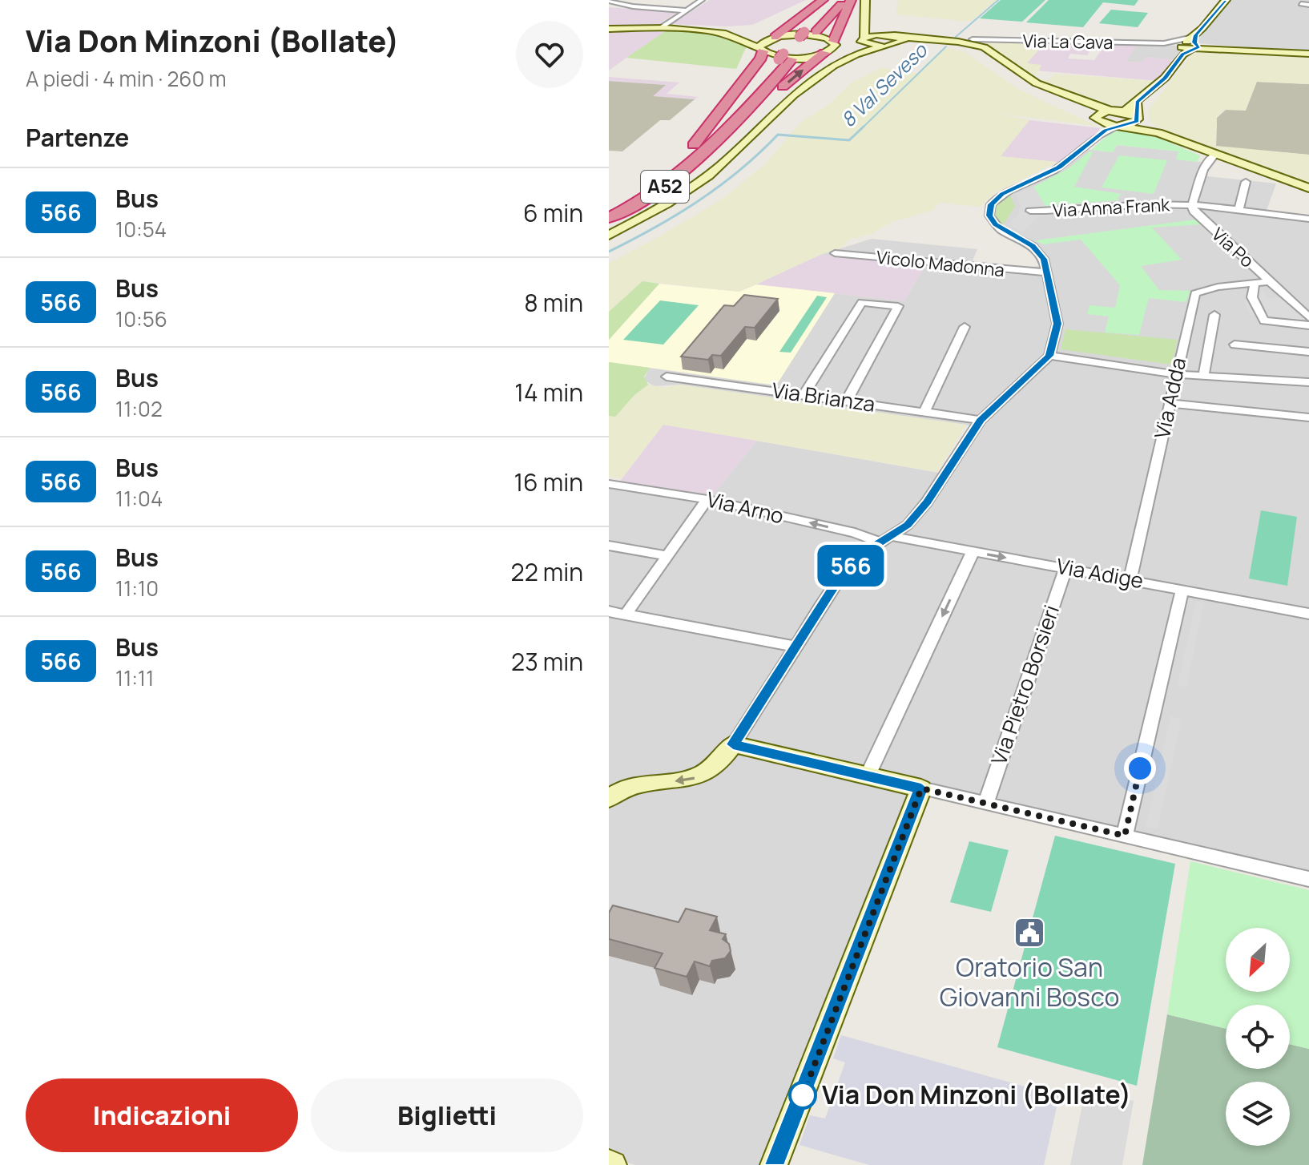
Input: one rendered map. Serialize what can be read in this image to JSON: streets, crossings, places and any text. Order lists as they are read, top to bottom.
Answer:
{
  "streets": {
    "highway": ["A52"],
    "street": [
      "Via La Cava",
      "Via Anna Frank",
      "Via Po",
      "Vicolo Madonna",
      "Via Brianza",
      "Via Adda",
      "Via Arno",
      "Via Adige",
      "Via Pietro Borsieri"
    ]
  },
  "crossings": [
    ["Via Anna Frank", "Via Po"],
    ["Via Po", "Via Adda"],
    ["Via Adda", "Via Adige"],
    ["Via Arno", "Via Adige"],
    ["Via Adige", "Via Pietro Borsieri"]
  ],
  "one_way": ["Via Arno"],
  "water": ["8 Val Seveso"],
  "places": {
    "public building": ["Oratorio San Giovanni Bosco"],
    "other": ["Via Don Minzoni (Bollate)"]
  },
  "lines": ["bus line 566"],
  "north": "bottom left",
  "page": {
    "heading": [
      ["Via Don Minzoni (Bollate)", "A piedi · 4 min · 260 m"],
      "Partenze"
    ],
    "on_map": "566",
    "list": [
      {
        "mark": "566",
        "name": "Bus",
        "note": "10:54",
        "value": "6 min"
      },
      {
        "mark": "566",
        "name": "Bus",
        "note": "10:56",
        "value": "8 min"
      },
      {
        "mark": "566",
        "name": "Bus",
        "note": "11:02",
        "value": "14 min"
      },
      {
        "mark": "566",
        "name": "Bus",
        "note": "11:04",
        "value": "16 min"
      },
      {
        "mark": "566",
        "name": "Bus",
        "note": "11:10",
        "value": "22 min"
      },
      {
        "mark": "566",
        "name": "Bus",
        "note": "11:11",
        "value": "23 min"
      }
    ],
    "buttons": ["Indicazioni", "Biglietti"]
  }
}
